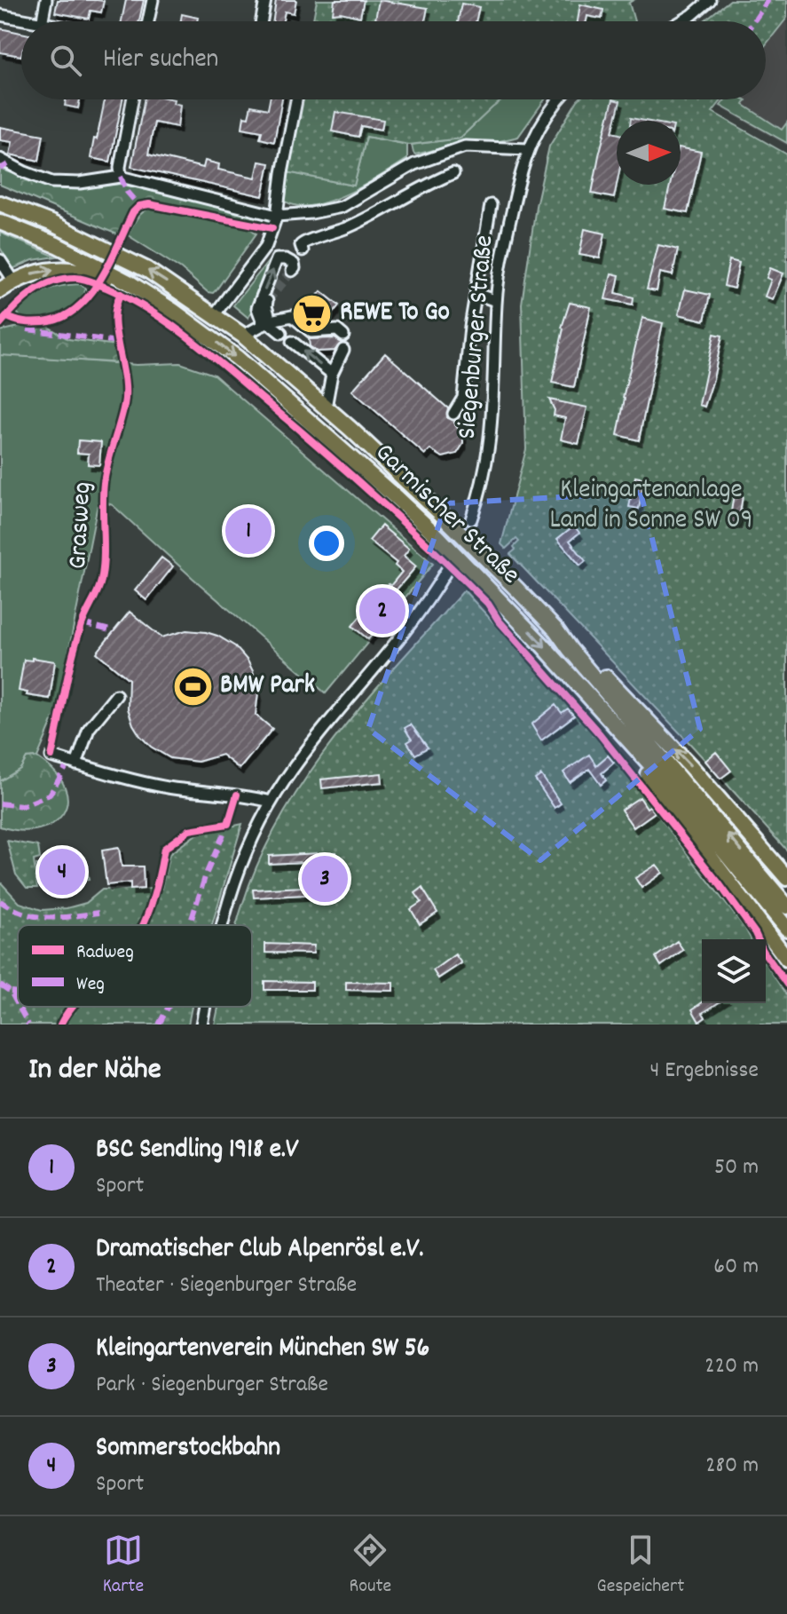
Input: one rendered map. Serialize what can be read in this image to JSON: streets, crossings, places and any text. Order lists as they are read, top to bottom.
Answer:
{
  "streets": {
    "highway": ["Garmischer Straße"],
    "street": ["Siegenburger Straße"],
    "cycle path": ["Grasweg"]
  },
  "parks": ["Kleingartenanlage Land in Sonne SW 09"],
  "places": {
    "supermarket": ["REWE To Go"],
    "sports": ["BMW Park"]
  },
  "legend": ["Radweg", "Weg"],
  "north": "right",
  "page": {
    "search": "Hier suchen",
    "pins": [
      "1",
      "2",
      "4",
      "3"
    ],
    "heading": ["In der Nähe", "4 Ergebnisse"],
    "list": [
      {
        "mark": "1",
        "name": "BSC Sendling 1918 e.V",
        "note": "Sport",
        "value": "50 m"
      },
      {
        "mark": "2",
        "name": "Dramatischer Club Alpenrösl e.V.",
        "note": "Theater · Siegenburger Straße",
        "value": "60 m"
      },
      {
        "mark": "3",
        "name": "Kleingartenverein München SW 56",
        "note": "Park · Siegenburger Straße",
        "value": "220 m"
      },
      {
        "mark": "4",
        "name": "Sommerstockbahn",
        "note": "Sport",
        "value": "280 m"
      }
    ],
    "nav": ["Karte", "Route", "Gespeichert"]
  }
}
